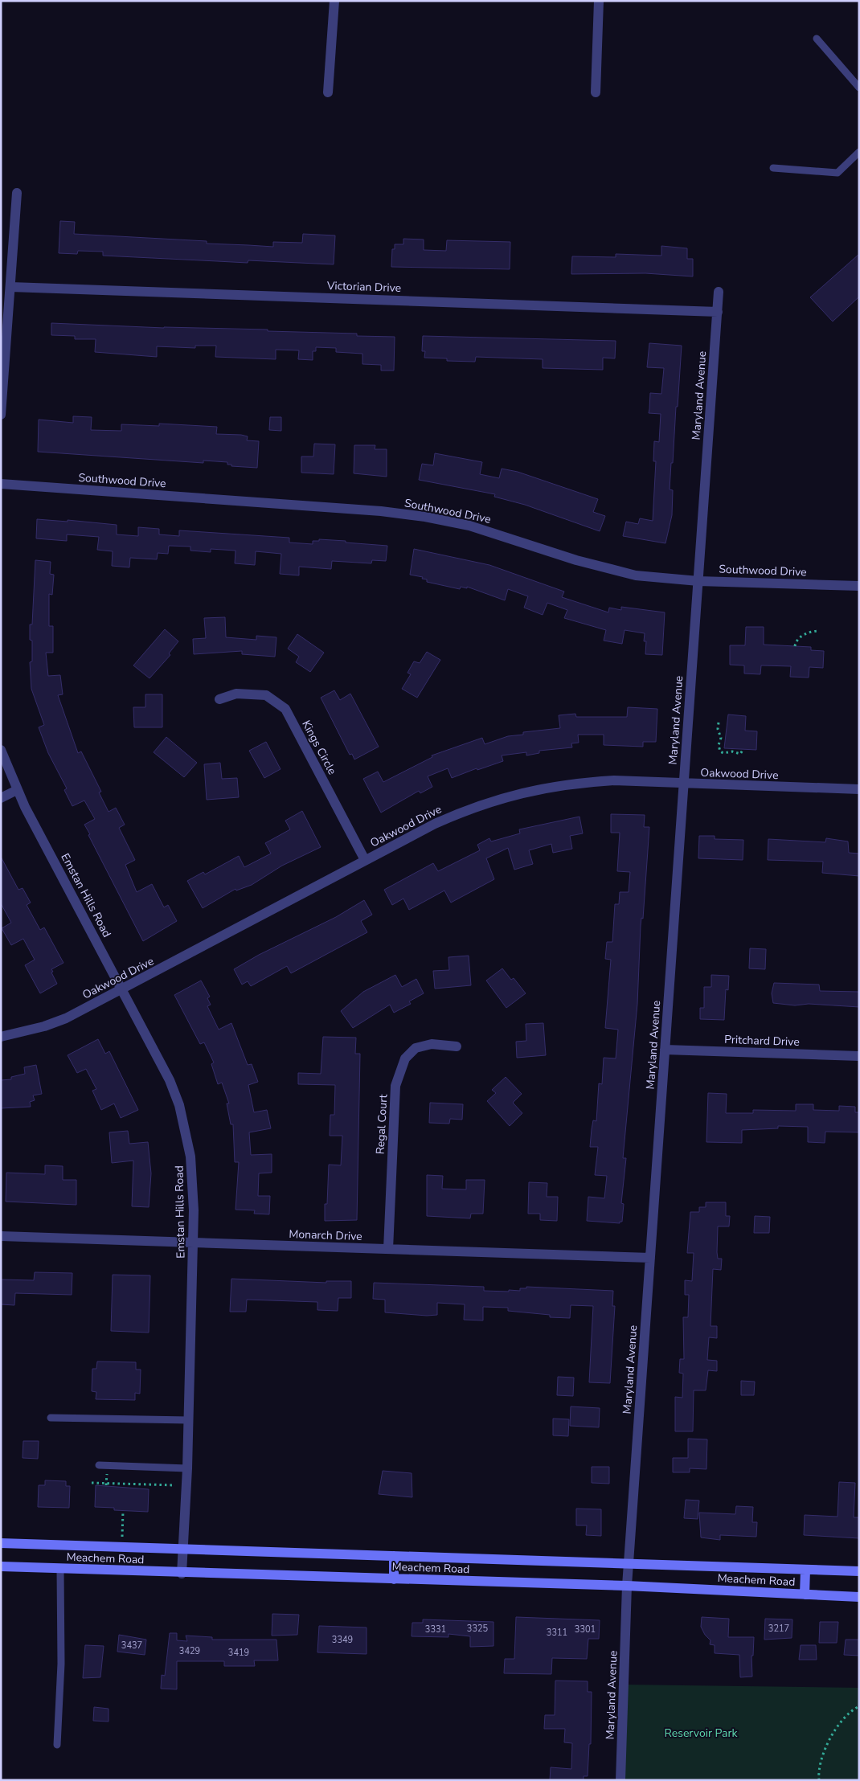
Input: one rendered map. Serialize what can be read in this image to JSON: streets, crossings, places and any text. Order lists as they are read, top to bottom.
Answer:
{
  "streets": {
    "street": [
      "Victorian Drive",
      "Maryland Avenue",
      "Southwood Drive",
      "Kings Circle",
      "Oakwood Drive",
      "Emstan Hills Road",
      "Pritchard Drive",
      "Regal Court",
      "Monarch Drive",
      "Meachem Road"
    ]
  },
  "crossings": [
    ["Victorian Drive", "Maryland Avenue"],
    ["Maryland Avenue", "Southwood Drive"],
    ["Maryland Avenue", "Oakwood Drive"],
    ["Maryland Avenue", "Pritchard Drive"],
    ["Maryland Avenue", "Monarch Drive"],
    ["Maryland Avenue", "Meachem Road"],
    ["Kings Circle", "Oakwood Drive"],
    ["Oakwood Drive", "Emstan Hills Road"],
    ["Emstan Hills Road", "Monarch Drive"],
    ["Emstan Hills Road", "Meachem Road"],
    ["Regal Court", "Monarch Drive"]
  ],
  "parks": ["Reservoir Park"],
  "house_numbers": [
    "3325",
    "3217",
    "3331",
    "3301",
    "3311",
    "3349",
    "3437",
    "3429",
    "3419"
  ]
}
